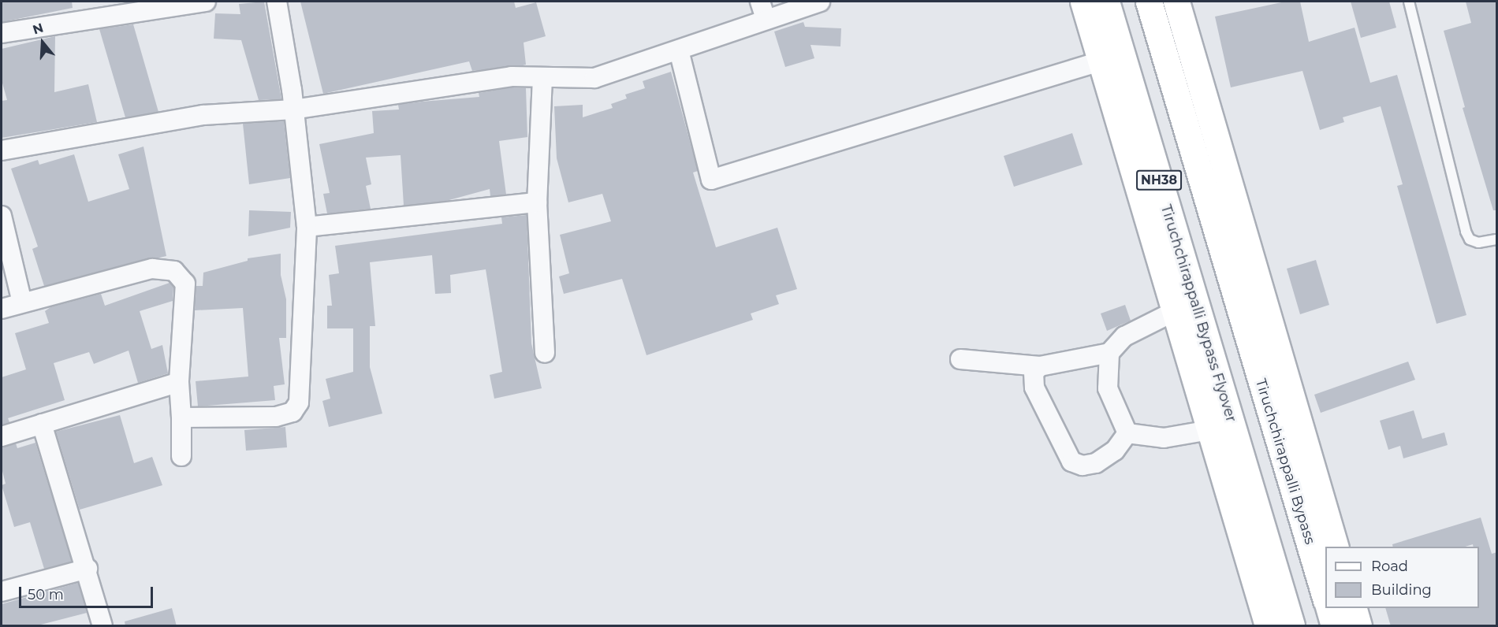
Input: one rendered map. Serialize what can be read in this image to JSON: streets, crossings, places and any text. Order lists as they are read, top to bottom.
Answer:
{
  "streets": {
    "main road": ["NH38", "Tiruchchirappalli Bypass Flyover", "Tiruchchirappalli Bypass"]
  },
  "legend": ["Road", "Building"],
  "scale_bar": "50 m",
  "north": "top"
}
